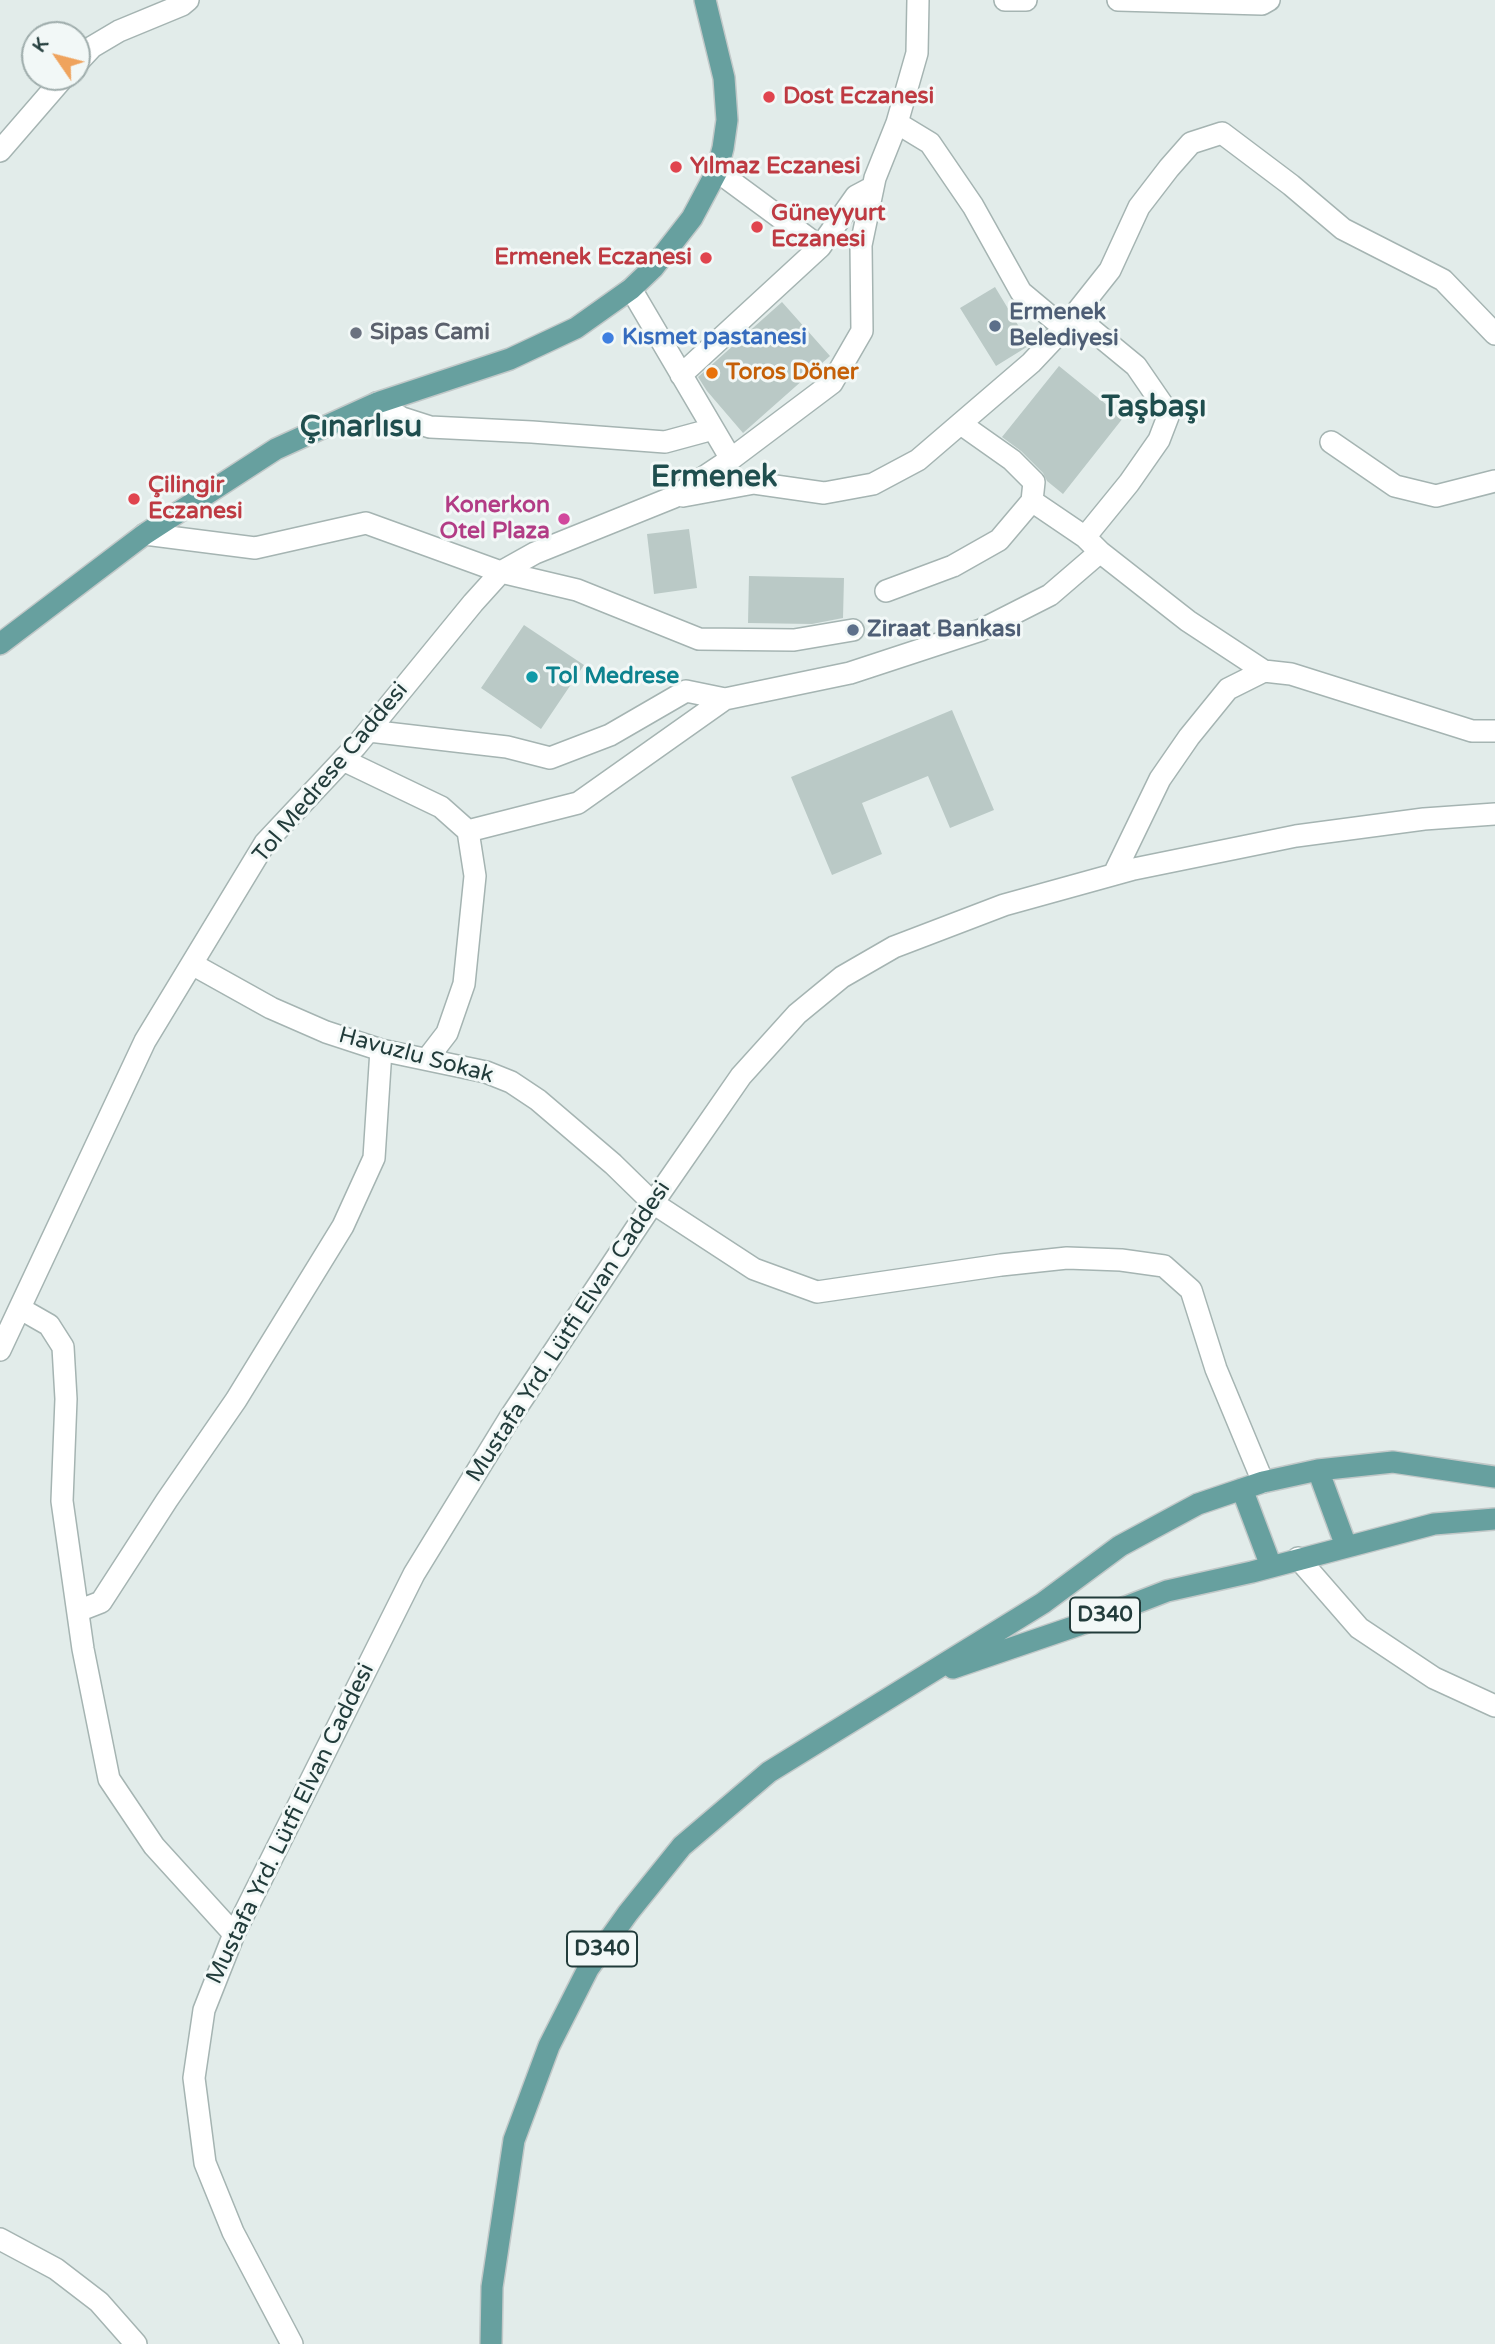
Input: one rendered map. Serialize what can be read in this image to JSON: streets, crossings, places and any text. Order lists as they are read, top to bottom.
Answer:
{
  "streets": {
    "main road": ["D340"],
    "street": ["Tol Medrese Caddesi", "Havuzlu Sokak", "Mustafa Yrd. Lütfi Elvan Caddesi"]
  },
  "crossings": [
    ["Tol Medrese Caddesi", "Havuzlu Sokak"],
    ["Havuzlu Sokak", "Mustafa Yrd. Lütfi Elvan Caddesi"],
    ["Havuzlu Sokak", "D340"]
  ],
  "districts": ["Taşbaşı", "Çınarlısu", "Ermenek"],
  "places": [
    "Dost Eczanesi",
    "Yılmaz Eczanesi",
    "Güneyyurt Eczanesi",
    "Ermenek Eczanesi",
    "Ermenek Belediyesi",
    "Sipas Cami",
    "Kısmet pastanesi",
    "Toros Döner",
    "Çilingir Eczanesi",
    "Konerkon Otel Plaza",
    "Ziraat Bankası",
    "Tol Medrese"
  ],
  "north": "top left"
}
